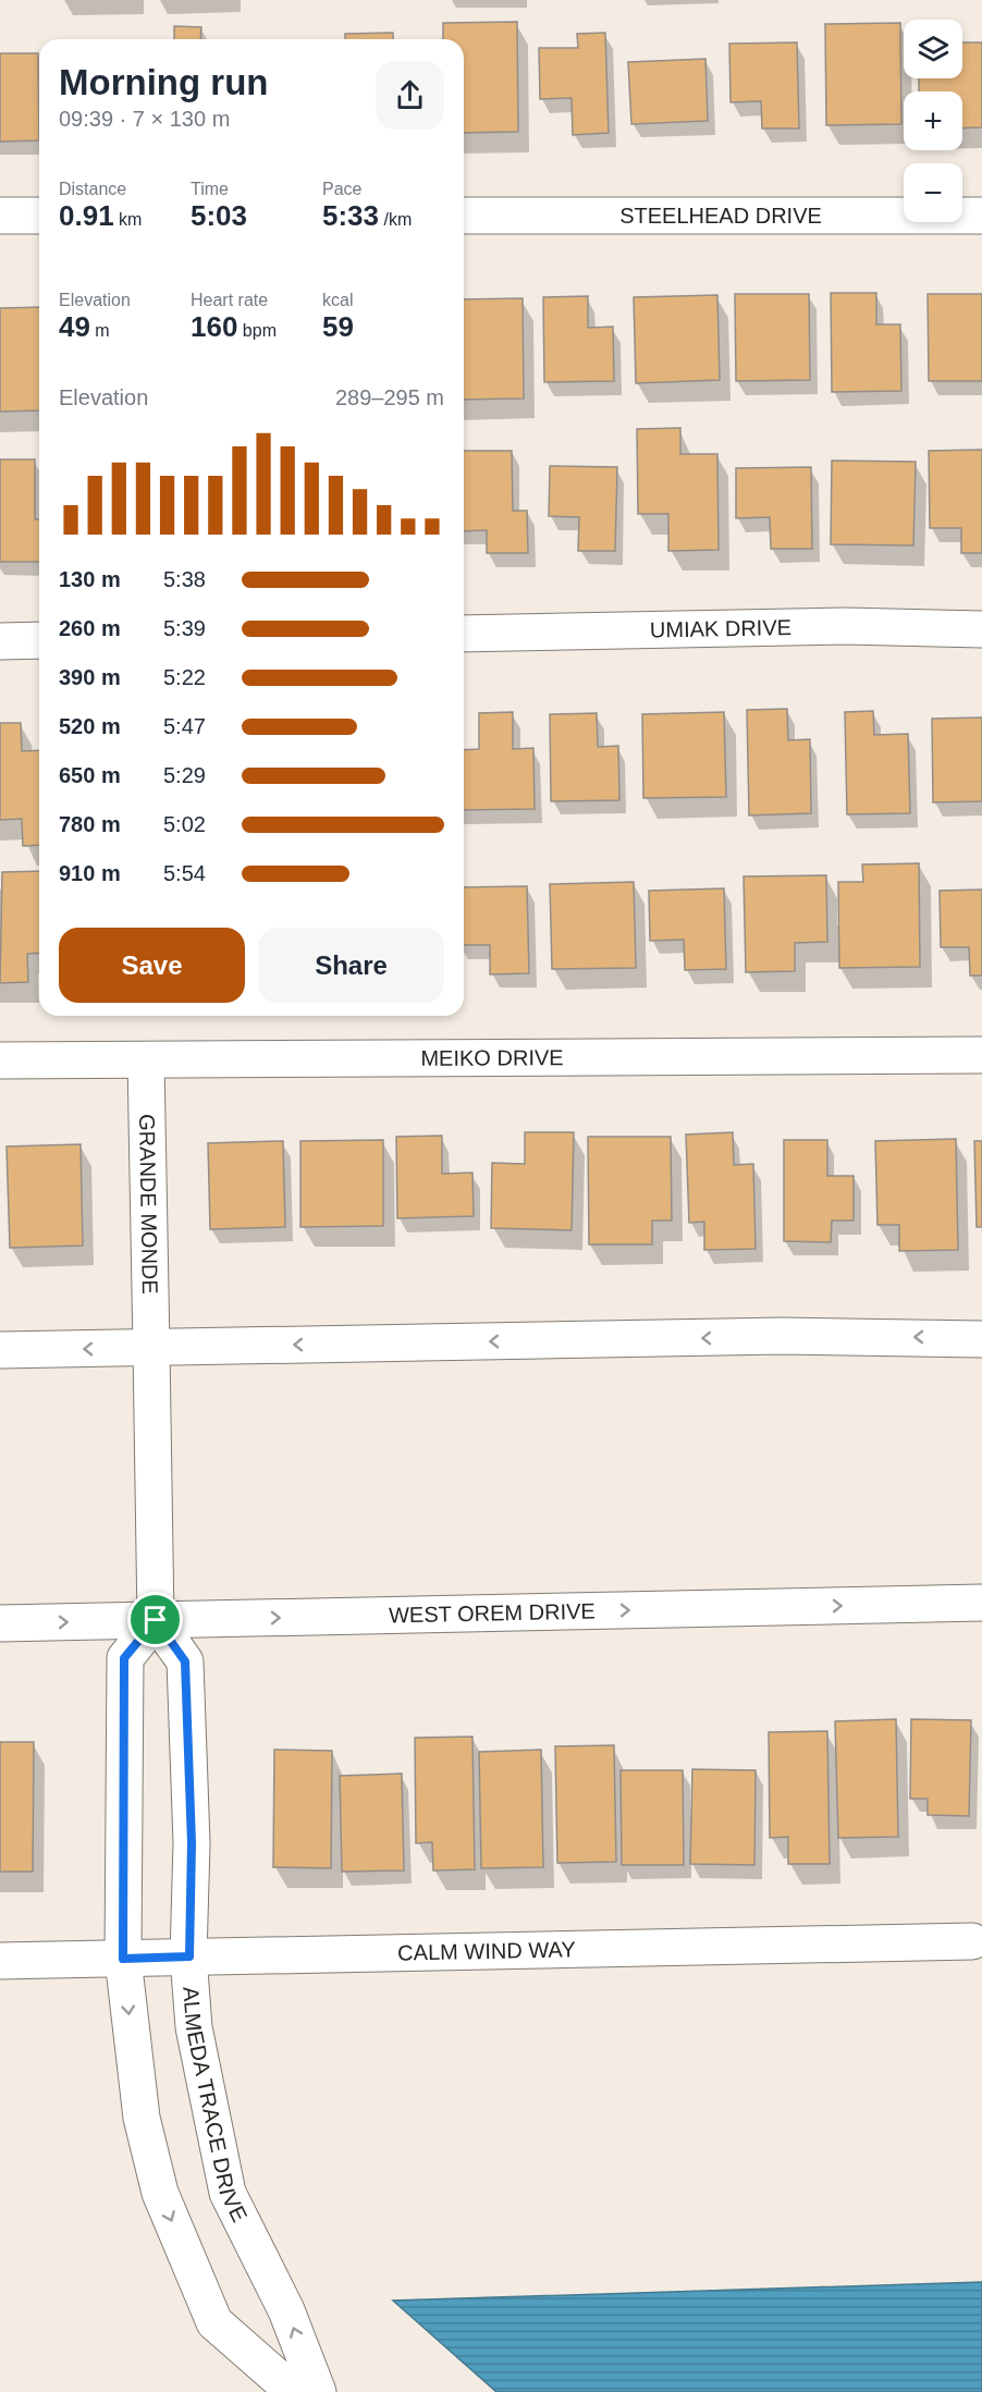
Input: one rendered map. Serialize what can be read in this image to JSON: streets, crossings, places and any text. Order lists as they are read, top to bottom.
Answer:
{
  "streets": {
    "street": [
      "STEELHEAD DRIVE",
      "UMIAK DRIVE",
      "MEIKO DRIVE",
      "GRANDE MONDE",
      "WEST OREM DRIVE",
      "CALM WIND WAY",
      "ALMEDA TRACE DRIVE"
    ]
  },
  "crossings": [
    ["MEIKO DRIVE", "GRANDE MONDE"],
    ["GRANDE MONDE", "WEST OREM DRIVE"],
    ["GRANDE MONDE", "ALMEDA TRACE DRIVE"],
    ["WEST OREM DRIVE", "ALMEDA TRACE DRIVE"],
    ["CALM WIND WAY", "ALMEDA TRACE DRIVE"]
  ],
  "page": {
    "map_buttons": ["+", "−"],
    "heading": ["Morning run", "09:39 · 7 × 130 m"],
    "stats": [
      ["Distance", "0.91 km"],
      ["Time", "5:03"],
      ["Pace", "5:33 /km"],
      ["Elevation", "49 m"],
      ["Heart rate", "160 bpm"],
      ["kcal", "59"]
    ],
    "chart": ["Elevation", "289–295 m"],
    "list": [
      {
        "name": "130 m",
        "note": "5:38"
      },
      {
        "name": "260 m",
        "note": "5:39"
      },
      {
        "name": "390 m",
        "note": "5:22"
      },
      {
        "name": "520 m",
        "note": "5:47"
      },
      {
        "name": "650 m",
        "note": "5:29"
      },
      {
        "name": "780 m",
        "note": "5:02"
      },
      {
        "name": "910 m",
        "note": "5:54"
      }
    ],
    "buttons": ["Save", "Share"]
  }
}
